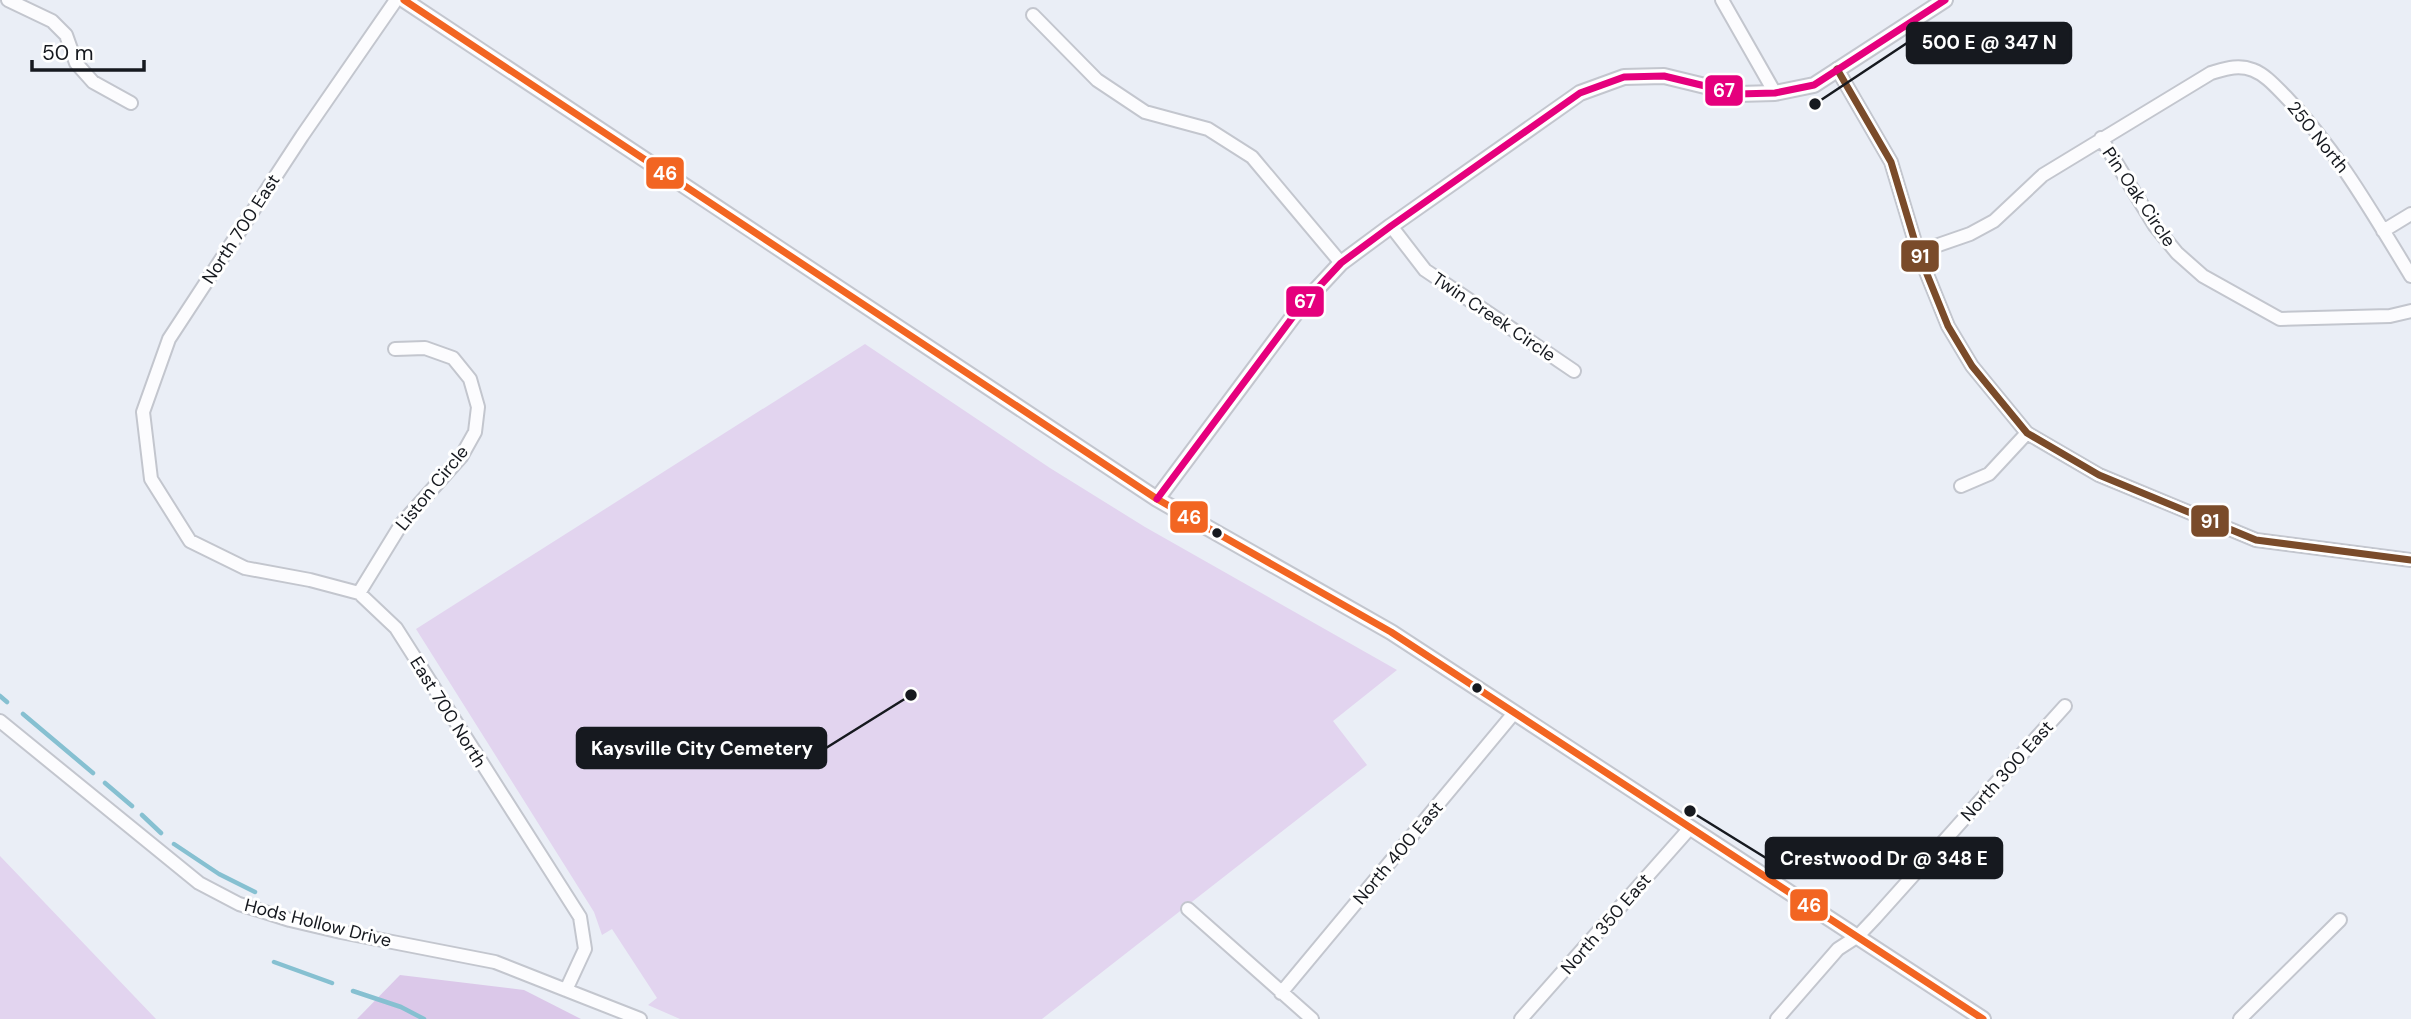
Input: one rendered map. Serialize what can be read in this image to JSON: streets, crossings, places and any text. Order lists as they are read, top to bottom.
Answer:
{
  "streets": {
    "street": [
      "250 North",
      "Pin Oak Circle",
      "North 700 East",
      "Twin Creek Circle",
      "Liston Circle",
      "East 700 North",
      "North 300 East",
      "North 400 East",
      "Hods Hollow Drive",
      "North 350 East"
    ]
  },
  "crossings": [
    ["250 North", "Pin Oak Circle"],
    ["North 700 East", "East 700 North"],
    ["Liston Circle", "East 700 North"],
    ["East 700 North", "Hods Hollow Drive"]
  ],
  "places": ["500 E @ 347 N", "Kaysville City Cemetery", "Crestwood Dr @ 348 E"],
  "lines": ["transit line 46", "transit line 67", "transit line 91"],
  "scale_bar": "50 m"
}
